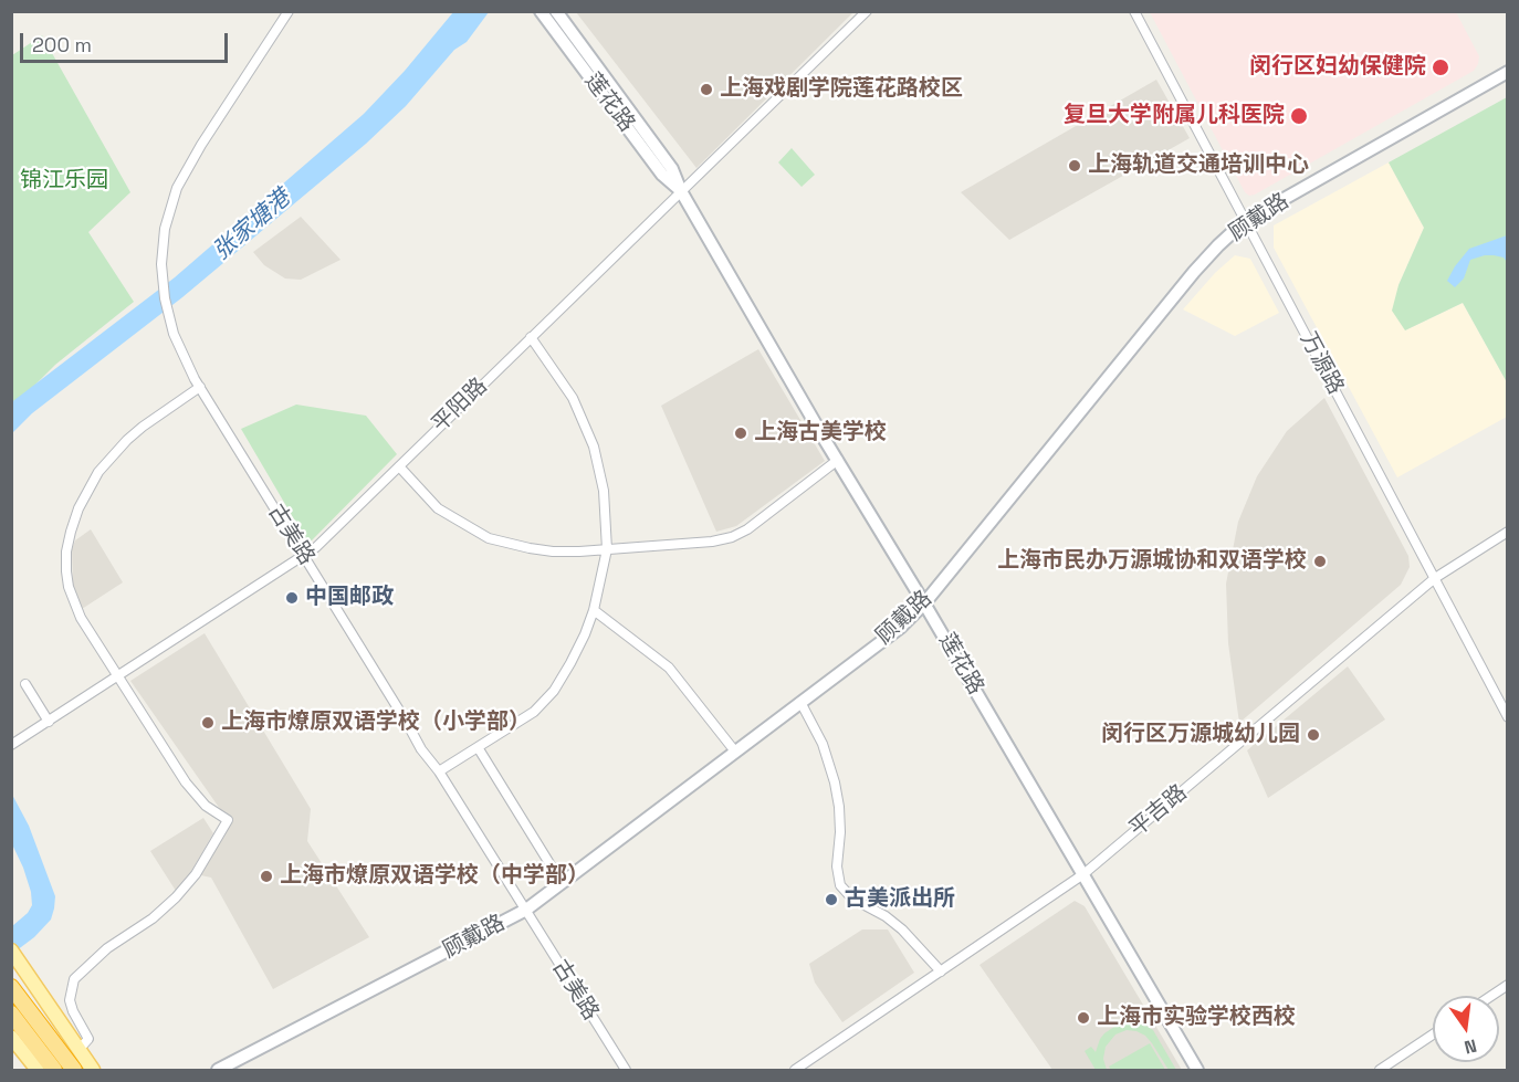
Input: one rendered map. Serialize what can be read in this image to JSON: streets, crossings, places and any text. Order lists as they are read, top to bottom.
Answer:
{
  "streets": {
    "main road": ["莲花路", "顾戴路"],
    "street": [
      "万源路",
      "平阳路",
      "古美路",
      "平吉路"
    ]
  },
  "crossings": [
    ["莲花路", "顾戴路"],
    ["莲花路", "平阳路"],
    ["莲花路", "平吉路"],
    ["顾戴路", "万源路"],
    ["顾戴路", "古美路"],
    ["万源路", "平吉路"],
    ["平阳路", "古美路"]
  ],
  "water": ["张家塘港"],
  "parks": ["锦江乐园"],
  "places": [
    "闵行区妇幼保健院",
    "上海戏剧学院莲花路校区",
    "复旦大学附属儿科医院",
    "上海轨道交通培训中心",
    "上海古美学校",
    "上海市民办万源城协和双语学校",
    "中国邮政",
    "上海市燎原双语学校（小学部）",
    "闵行区万源城幼儿园",
    "上海市燎原双语学校（中学部）",
    "古美派出所",
    "上海市实验学校西校"
  ],
  "scale_bar": "200 m",
  "north": "bottom"
}
